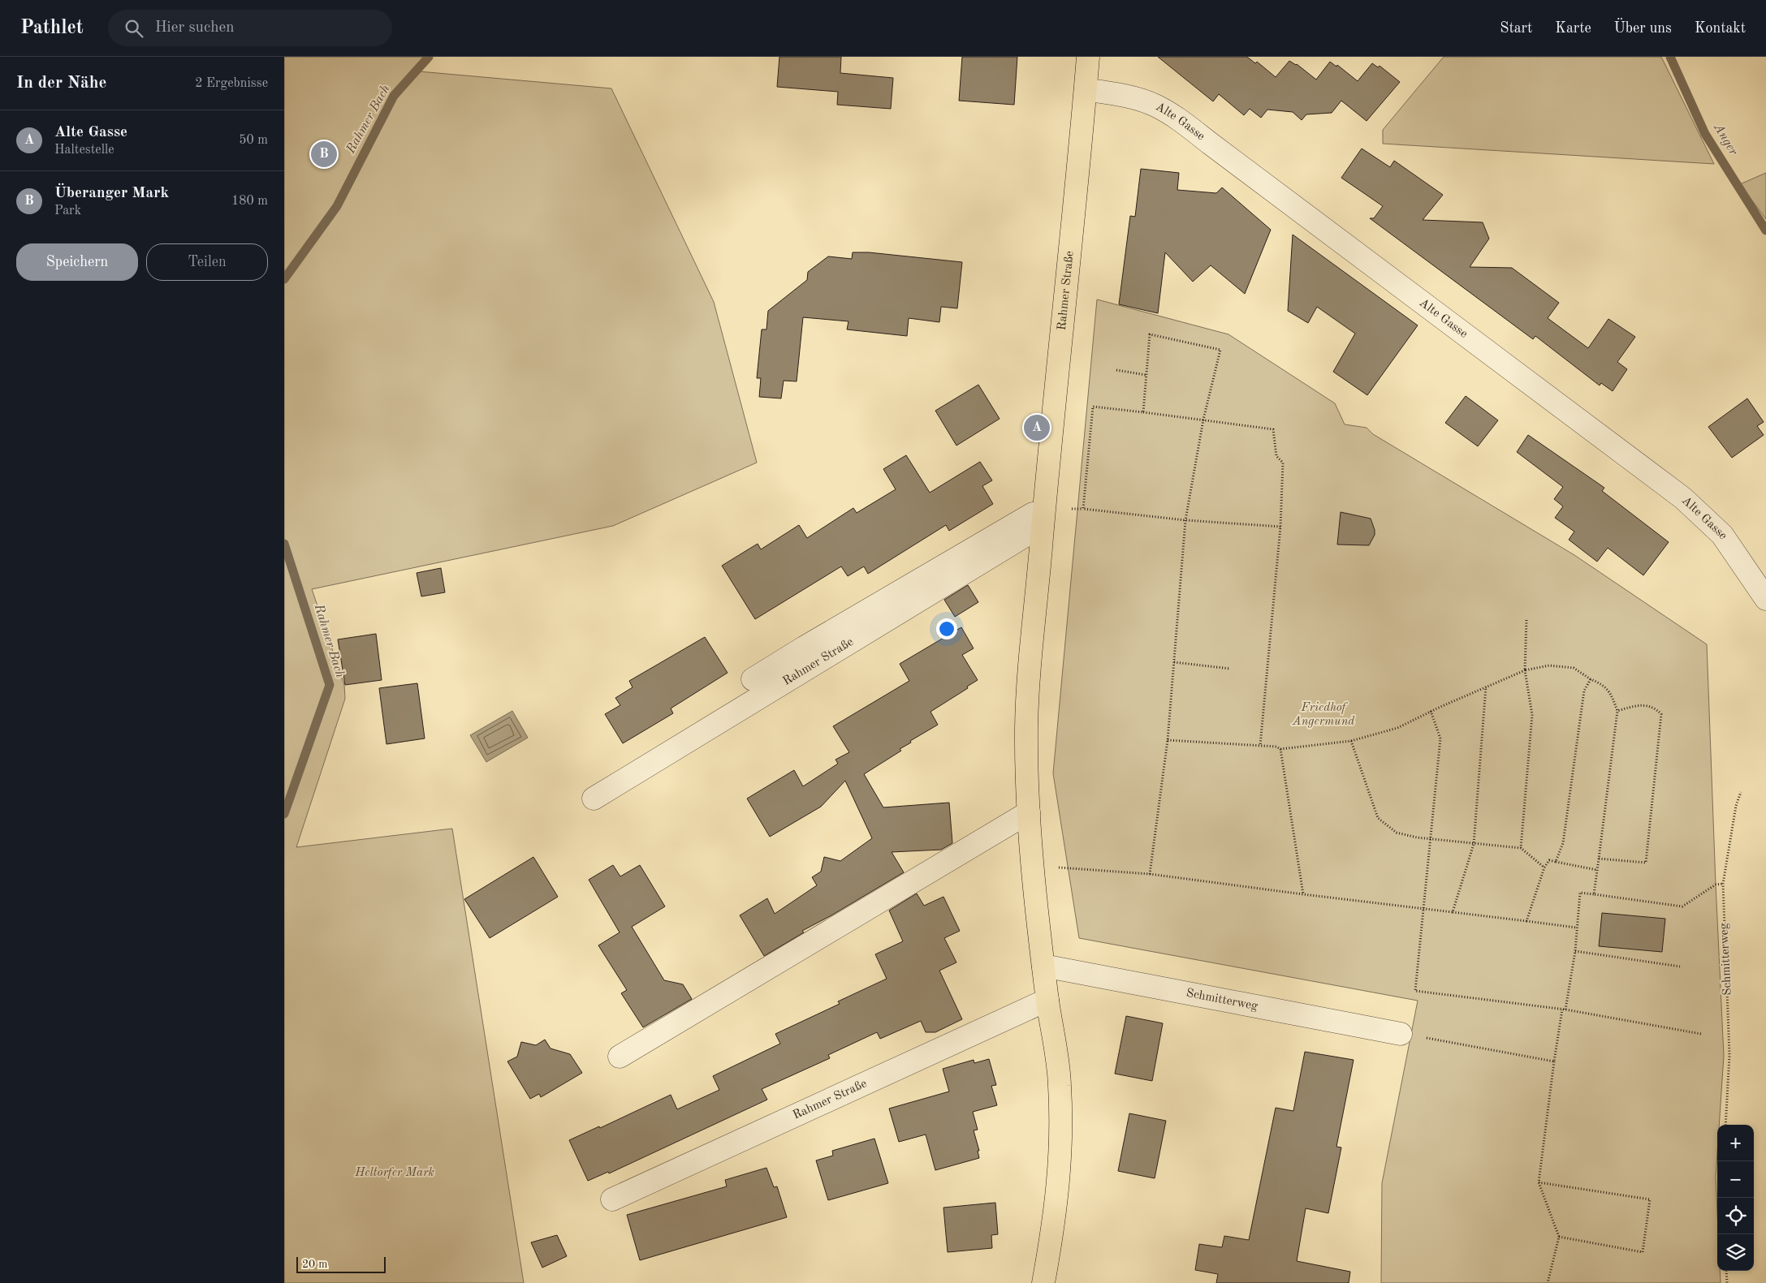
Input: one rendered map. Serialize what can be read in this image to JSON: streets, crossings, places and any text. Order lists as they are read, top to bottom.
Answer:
{
  "streets": {
    "main road": ["Rahmer Straße"],
    "street": ["Alte Gasse", "Schmitterweg"]
  },
  "crossings": [
    ["Alte Gasse", "Rahmer Straße"],
    ["Rahmer Straße", "Schmitterweg"]
  ],
  "water": ["Rahmer Bach", "Anger"],
  "parks": ["Friedhof Angermund", "Heltorfer Mark"],
  "scale_bar": "20 m",
  "page": {
    "header": "Pathlet",
    "search": "Hier suchen",
    "nav": [
      "Start",
      "Karte",
      "Über uns",
      "Kontakt"
    ],
    "heading": ["In der Nähe", "2 Ergebnisse"],
    "list": [
      {
        "mark": "A",
        "name": "Alte Gasse",
        "note": "Haltestelle",
        "value": "50 m"
      },
      {
        "mark": "B",
        "name": "Überanger Mark",
        "note": "Park",
        "value": "180 m"
      }
    ],
    "pins": ["B", "A"],
    "buttons": ["Speichern", "Teilen"],
    "map_buttons": ["+", "−"],
    "scale": "20 m"
  }
}
